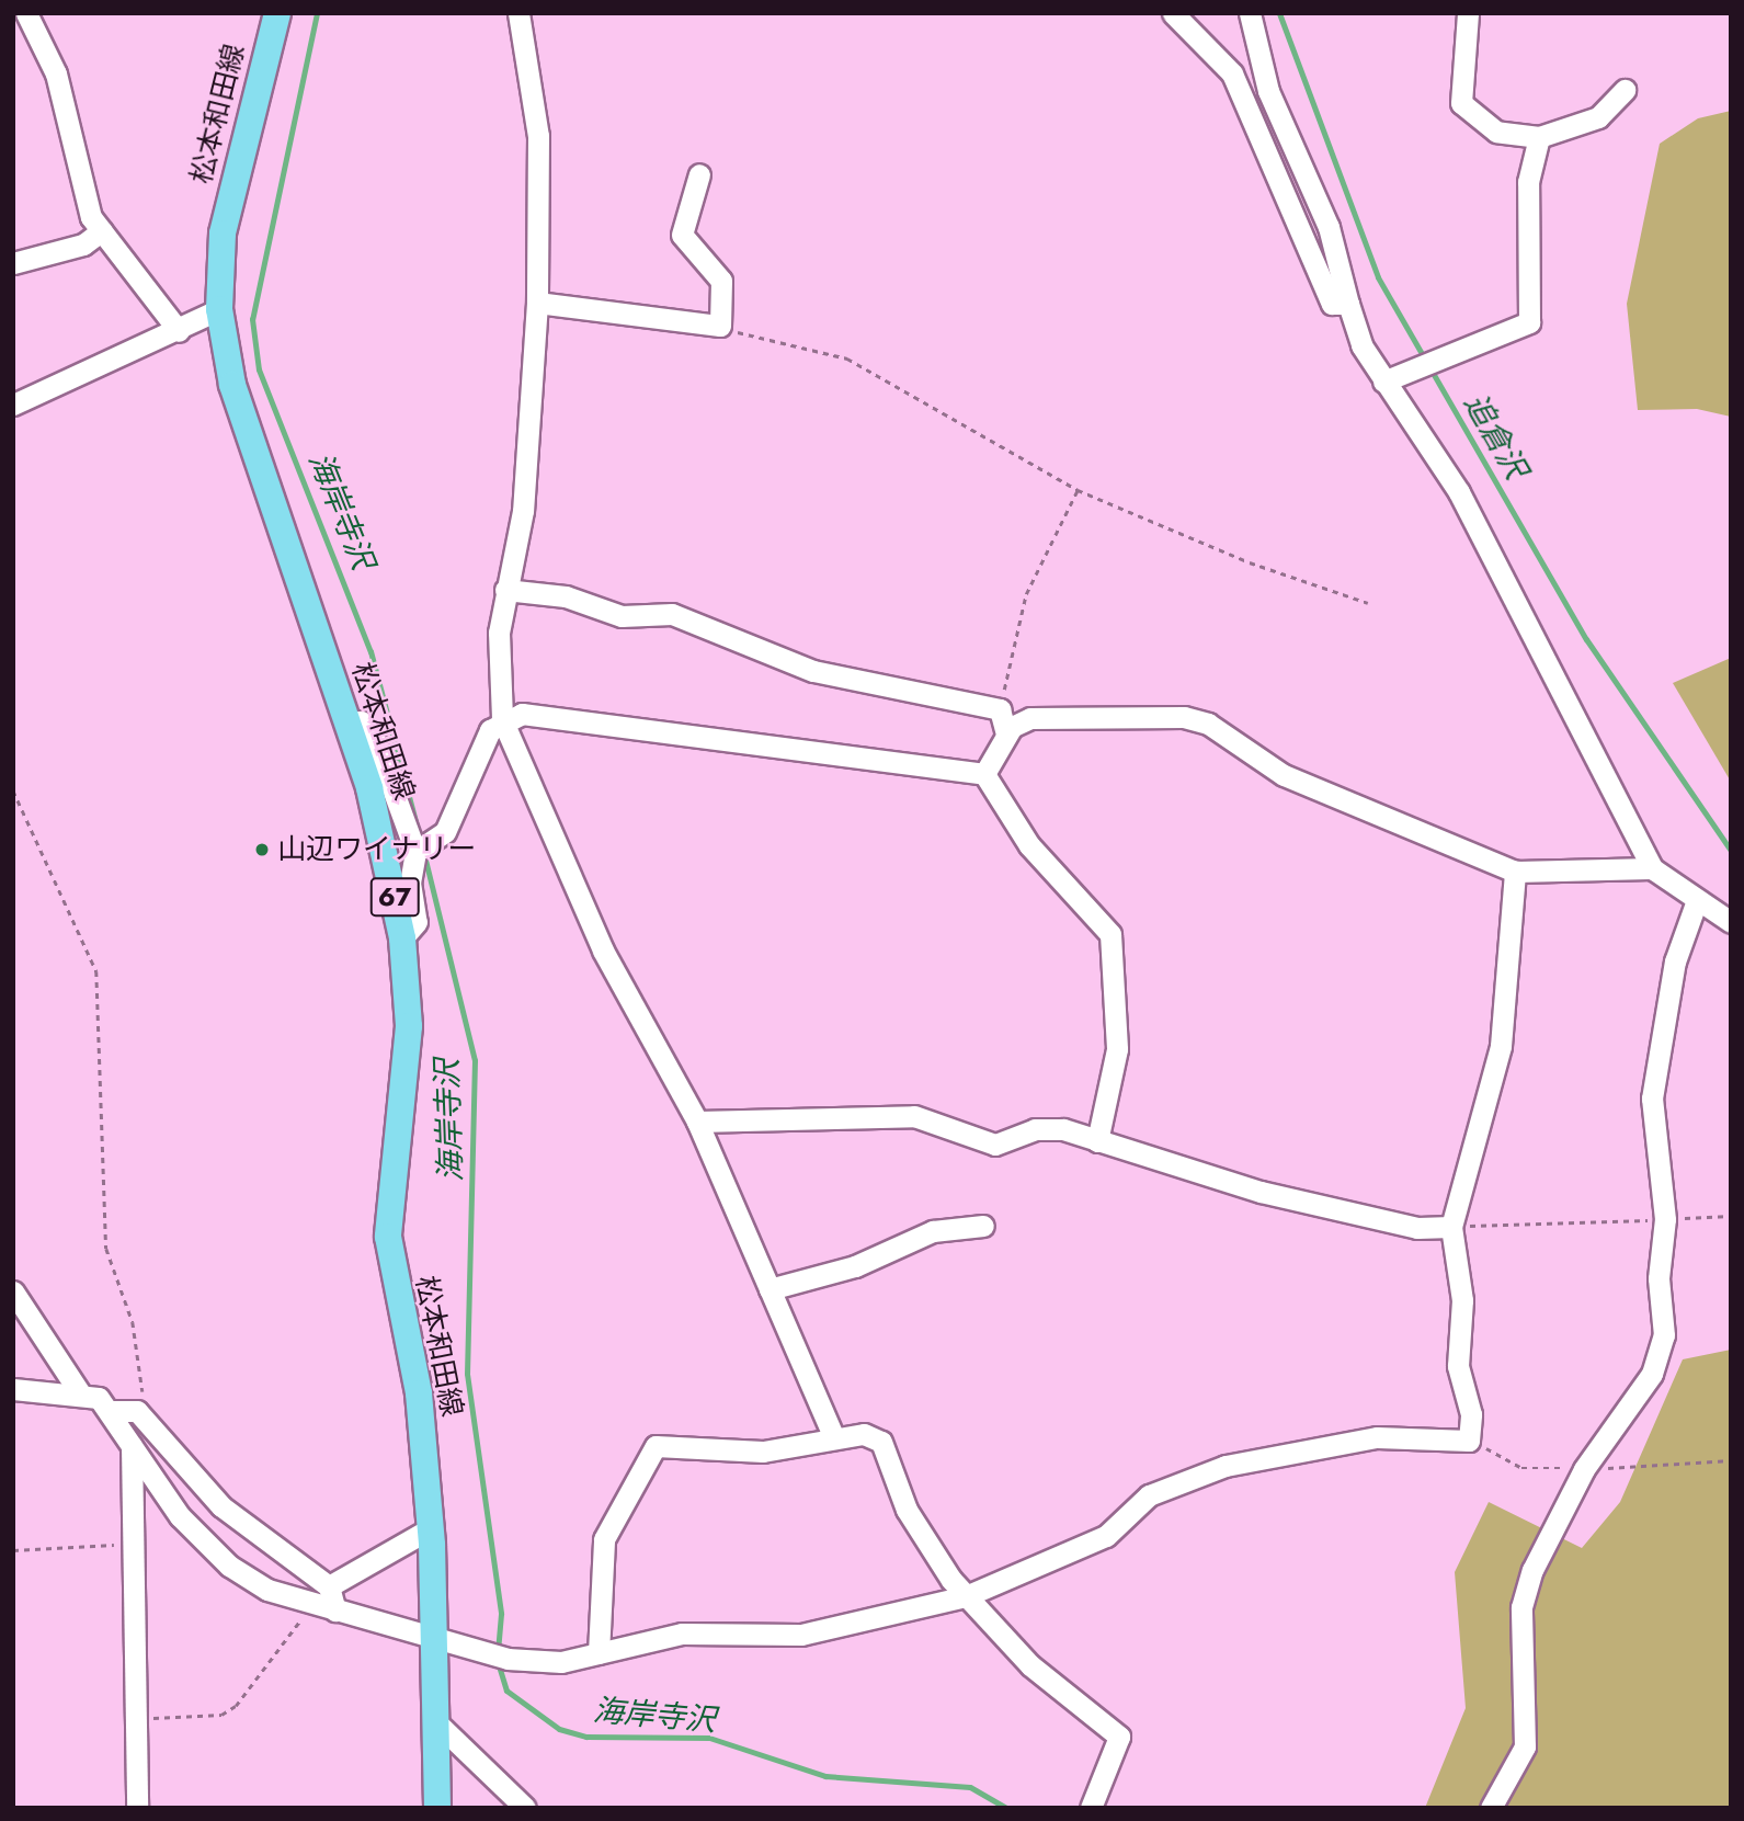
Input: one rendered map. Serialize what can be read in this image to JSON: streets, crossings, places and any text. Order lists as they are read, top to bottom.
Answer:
{
  "streets": {
    "main road": ["松本和田線", "67"]
  },
  "water": ["追倉沢", "海岸寺沢"],
  "places": ["山辺ワイナリー"]
}
